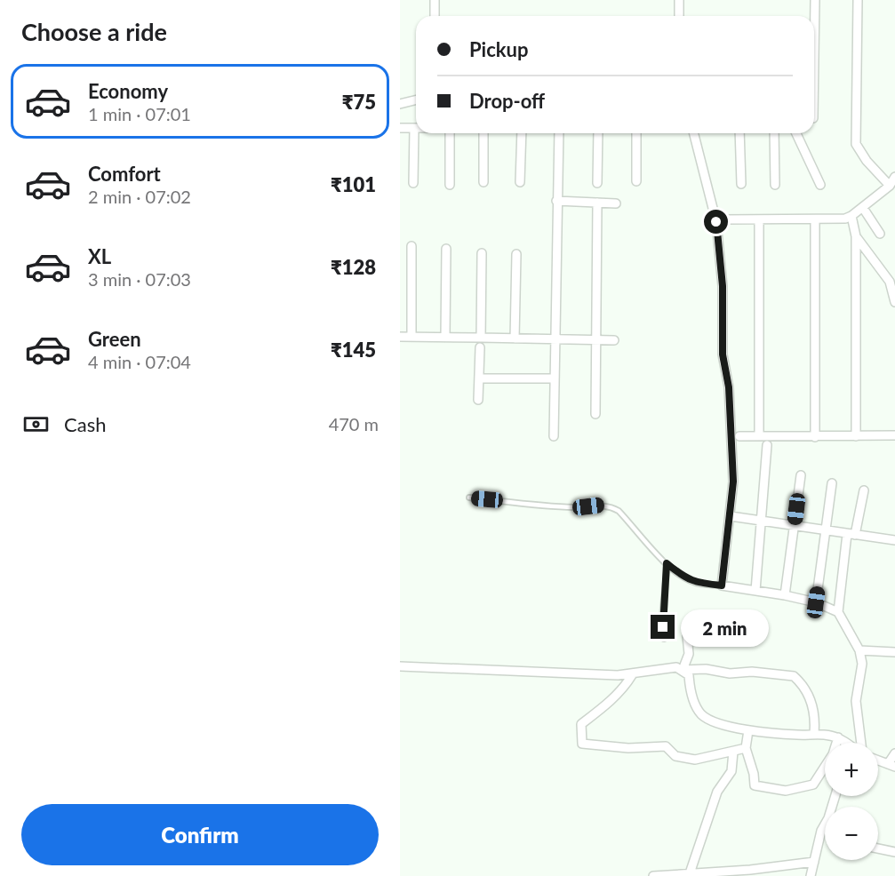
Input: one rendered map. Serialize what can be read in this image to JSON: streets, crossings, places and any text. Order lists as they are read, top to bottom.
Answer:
{
  "page": {
    "heading": "Choose a ride",
    "banner": ["Pickup", "Drop-off"],
    "list": [
      {
        "name": "Economy",
        "note": "1 min · 07:01",
        "value": "₹75"
      },
      {
        "name": "Comfort",
        "note": "2 min · 07:02",
        "value": "₹101"
      },
      {
        "name": "XL",
        "note": "3 min · 07:03",
        "value": "₹128"
      },
      {
        "name": "Green",
        "note": "4 min · 07:04",
        "value": "₹145"
      }
    ],
    "pay": ["Cash", "470 m"],
    "bubble": "2 min",
    "map_buttons": ["+", "−"],
    "buttons": "Confirm"
  }
}
